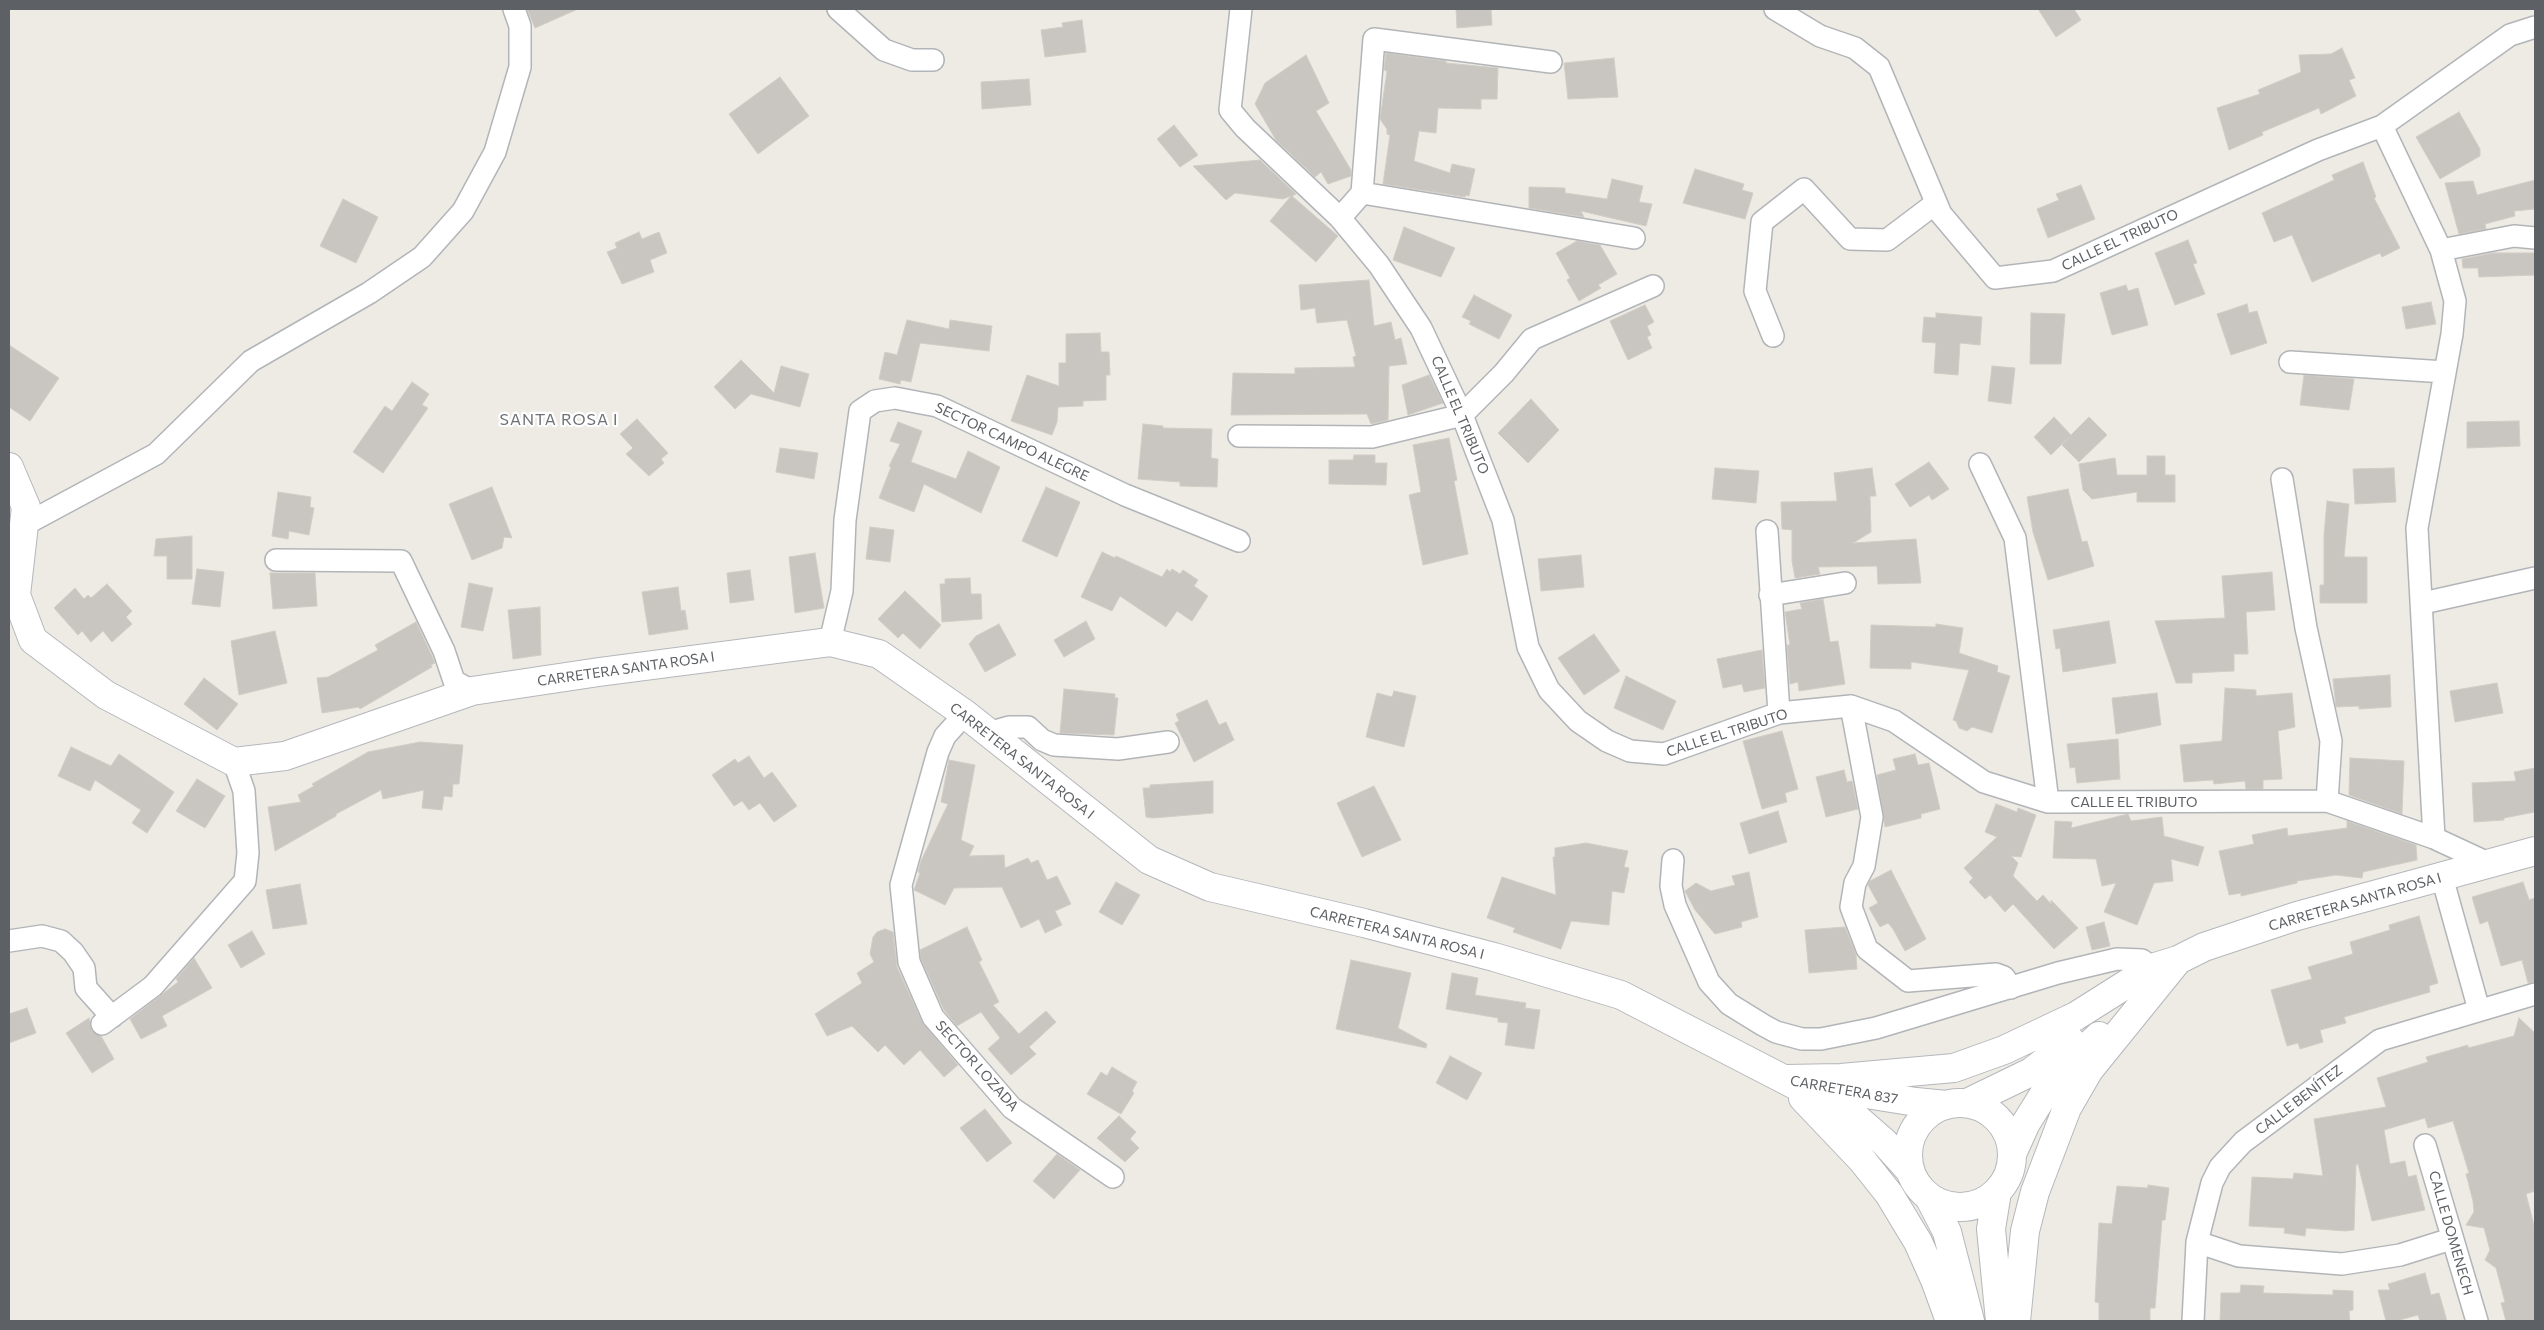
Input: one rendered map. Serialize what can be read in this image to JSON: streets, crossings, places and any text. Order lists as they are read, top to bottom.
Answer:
{
  "streets": {
    "street": [
      "CALLE EL TRIBUTO",
      "SECTOR CAMPO ALEGRE",
      "CARRETERA SANTA ROSA I",
      "SECTOR LOZADA",
      "CARRETERA 837",
      "CALLE BENÍTEZ",
      "CALLE DOMENECH"
    ]
  },
  "crossings": [
    ["CALLE EL TRIBUTO", "CARRETERA SANTA ROSA I"],
    ["SECTOR CAMPO ALEGRE", "CARRETERA SANTA ROSA I"],
    ["CARRETERA SANTA ROSA I", "SECTOR LOZADA"],
    ["CARRETERA SANTA ROSA I", "CARRETERA 837"]
  ],
  "districts": ["SANTA ROSA I"]
}
